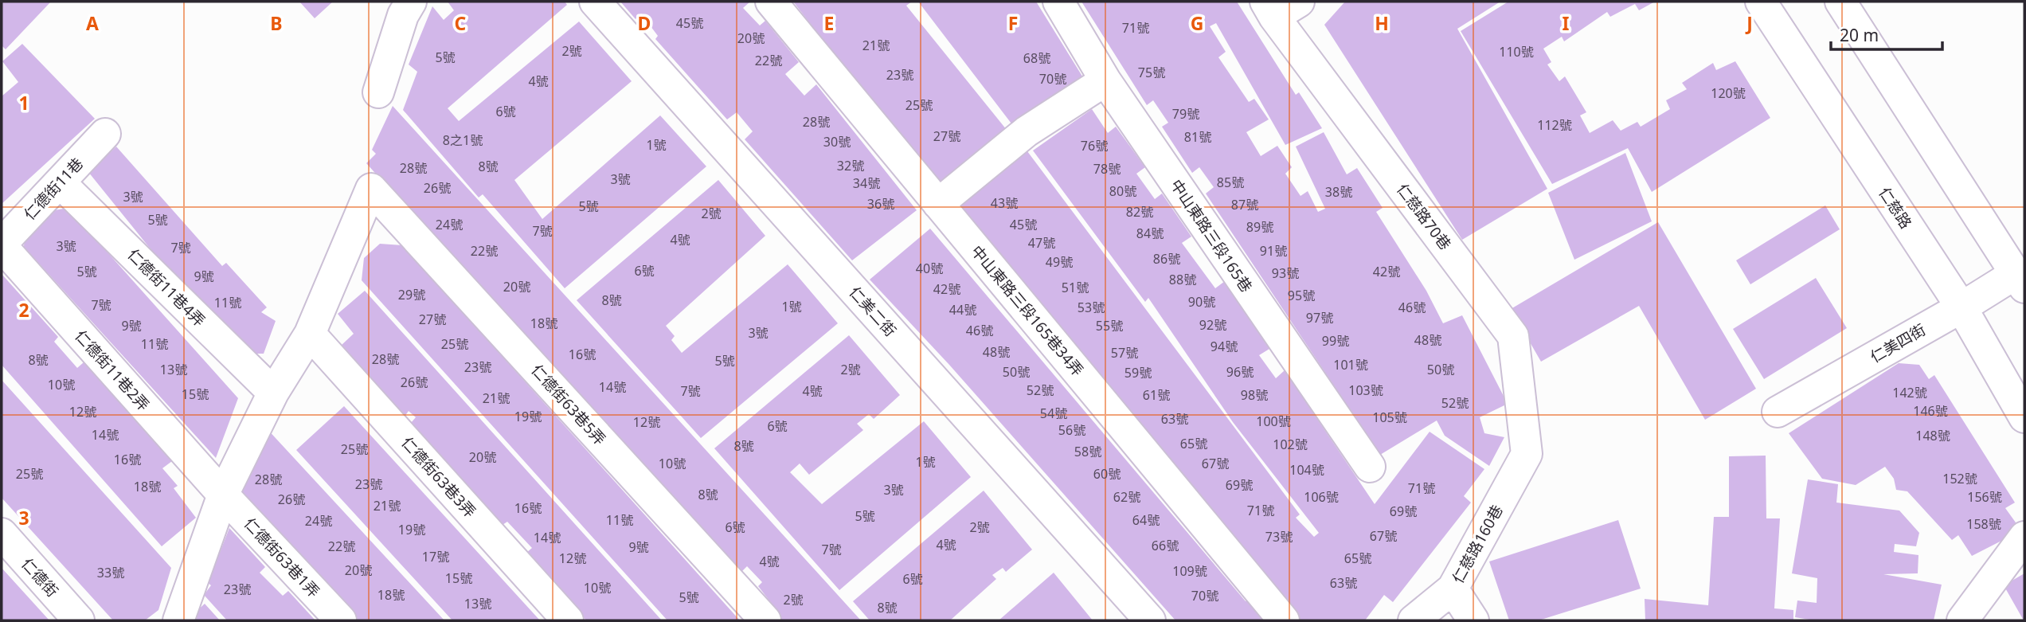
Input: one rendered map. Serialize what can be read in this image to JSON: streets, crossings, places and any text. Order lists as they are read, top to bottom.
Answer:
{
  "streets": {
    "street": [
      "仁德街11巷",
      "仁慈路",
      "仁慈路70巷",
      "中山東路三段165巷",
      "仁德街11巷4弄",
      "中山東路三段165巷34弄",
      "仁美二街",
      "仁美四街",
      "仁德街11巷2弄",
      "仁德街63巷5弄",
      "仁德街63巷3弄",
      "仁慈路160巷",
      "仁德街63巷1弄",
      "仁德街"
    ]
  },
  "crossings": [
    ["仁德街11巷", "仁德街11巷4弄"],
    ["仁德街11巷", "仁德街11巷2弄"],
    ["仁慈路", "仁美四街"],
    ["仁慈路70巷", "仁慈路160巷"],
    ["仁德街11巷2弄", "仁德街63巷1弄"],
    ["仁德街63巷5弄", "仁德街63巷3弄"]
  ],
  "house_numbers": [
    "45號",
    "71號",
    "20號",
    "21號",
    "2號",
    "110號",
    "5號",
    "68號",
    "22號",
    "75號",
    "23號",
    "70號",
    "4號",
    "120號",
    "25號",
    "6號",
    "79號",
    "28號",
    "112號",
    "27號",
    "81號",
    "8之1號",
    "30號",
    "1號",
    "76號",
    "32號",
    "8號",
    "28號",
    "78號",
    "3號",
    "85號",
    "34號",
    "26號",
    "80號",
    "38號",
    "3號",
    "43號",
    "36號",
    "87號",
    "5號",
    "82號",
    "2號",
    "5號",
    "24號",
    "45號",
    "89號",
    "7號",
    "84號",
    "4號",
    "47號",
    "3號",
    "7號",
    "22號",
    "91號",
    "86號",
    "49號",
    "40號",
    "6號",
    "5號",
    "42號",
    "93號",
    "9號",
    "88號",
    "20號",
    "51號",
    "42號",
    "29號",
    "95號",
    "8號",
    "90號",
    "11號",
    "7號",
    "1號",
    "53號",
    "46號",
    "44號",
    "97號",
    "27號",
    "18號",
    "92號",
    "9號",
    "55號",
    "46號",
    "3號",
    "48號",
    "99號",
    "11號",
    "25號",
    "94號",
    "48號",
    "57號",
    "16號",
    "28號",
    "8號",
    "5號",
    "101號",
    "23號",
    "13號",
    "2號",
    "50號",
    "50號",
    "96號",
    "59號",
    "26號",
    "10號",
    "14號",
    "52號",
    "103號",
    "7號",
    "4號",
    "142號",
    "15號",
    "61號",
    "98號",
    "21號",
    "52號",
    "146號",
    "12號",
    "54號",
    "19號",
    "105號",
    "63號",
    "100號",
    "12號",
    "6號",
    "56號",
    "14號",
    "148號",
    "65號",
    "102號",
    "8號",
    "25號",
    "58號",
    "20號",
    "16號",
    "1號",
    "10號",
    "67號",
    "104號",
    "25號",
    "60號",
    "152號",
    "28號",
    "23號",
    "69號",
    "18號",
    "71號",
    "3號",
    "8號",
    "62號",
    "106號",
    "156號",
    "26號",
    "21號",
    "16號",
    "71號",
    "69號",
    "5號",
    "11號",
    "64號",
    "24號",
    "158號",
    "6號",
    "2號",
    "19號",
    "67號",
    "73號",
    "14號",
    "4號",
    "66號",
    "22號",
    "9號",
    "7號",
    "17號",
    "12號",
    "65號",
    "4號",
    "20號",
    "109號",
    "33號",
    "15號",
    "6號",
    "63號",
    "10號",
    "23號",
    "18號",
    "70號",
    "5號",
    "2號",
    "13號",
    "8號"
  ],
  "scale_bar": "20 m",
  "grid": {
    "columns": [
      "A",
      "B",
      "C",
      "D",
      "E",
      "F",
      "G",
      "H",
      "I",
      "J"
    ],
    "rows": ["1", "2", "3"]
  }
}
